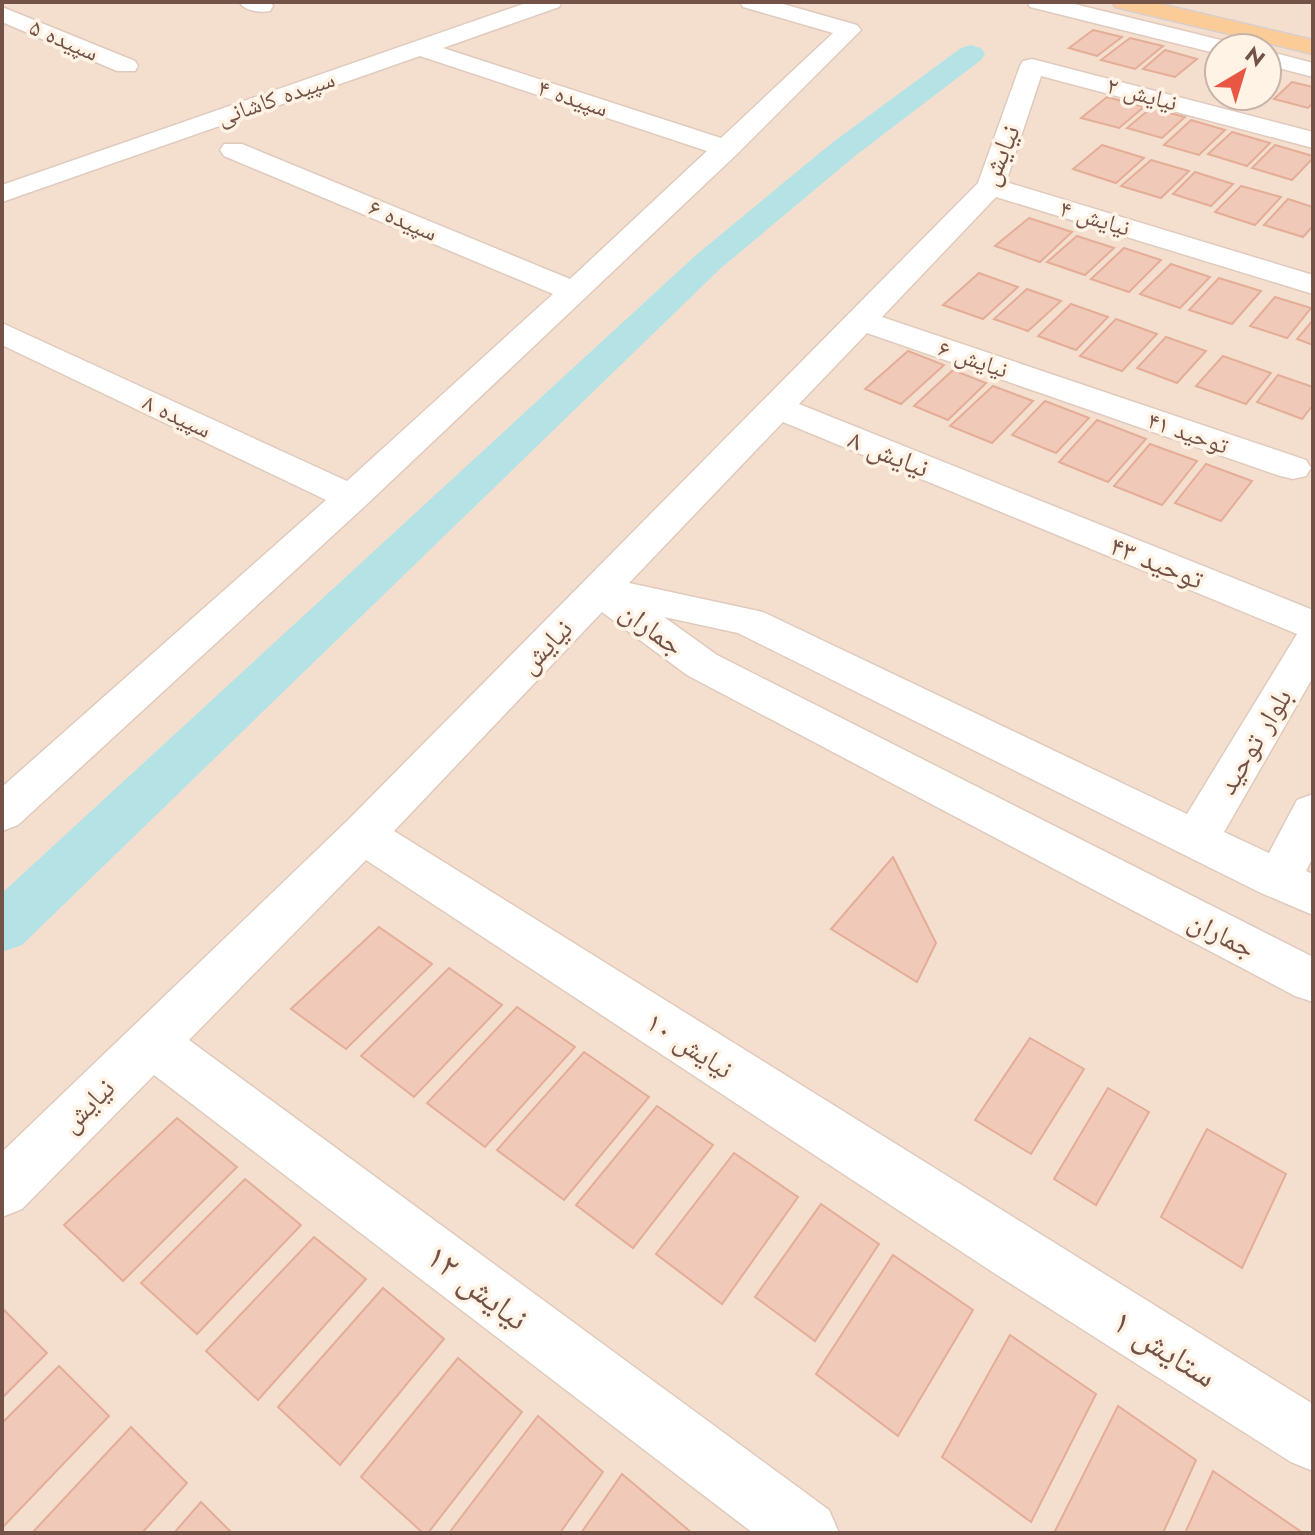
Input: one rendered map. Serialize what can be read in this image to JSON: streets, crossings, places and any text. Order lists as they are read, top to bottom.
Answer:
{
  "streets": {
    "street": [
      "سپیده ۵",
      "نیایش ۲",
      "سپیده کاشانی",
      "سپیده ۴",
      "نیایش",
      "نیایش ۴",
      "سپیده ۶",
      "نیایش ۶",
      "سپیده ۸",
      "توحید ۴۱",
      "نیایش ۸",
      "توحید ۴۳",
      "جماران",
      "بلوار توحید",
      "نیایش ۱۰",
      "نیایش ۱۲",
      "ستایش ۱"
    ]
  },
  "crossings": [
    ["نیایش ۲", "نیایش"],
    ["سپیده کاشانی", "سپیده ۴"],
    ["نیایش", "نیایش ۴"],
    ["نیایش", "نیایش ۶"],
    ["نیایش", "نیایش ۸"],
    ["نیایش", "جماران"],
    ["نیایش", "نیایش ۱۰"],
    ["نیایش", "نیایش ۱۲"],
    ["نیایش ۶", "توحید ۴۱"],
    ["نیایش ۸", "توحید ۴۳"],
    ["جماران", "بلوار توحید"],
    ["نیایش ۱۰", "ستایش ۱"]
  ],
  "north": "top right"
}
